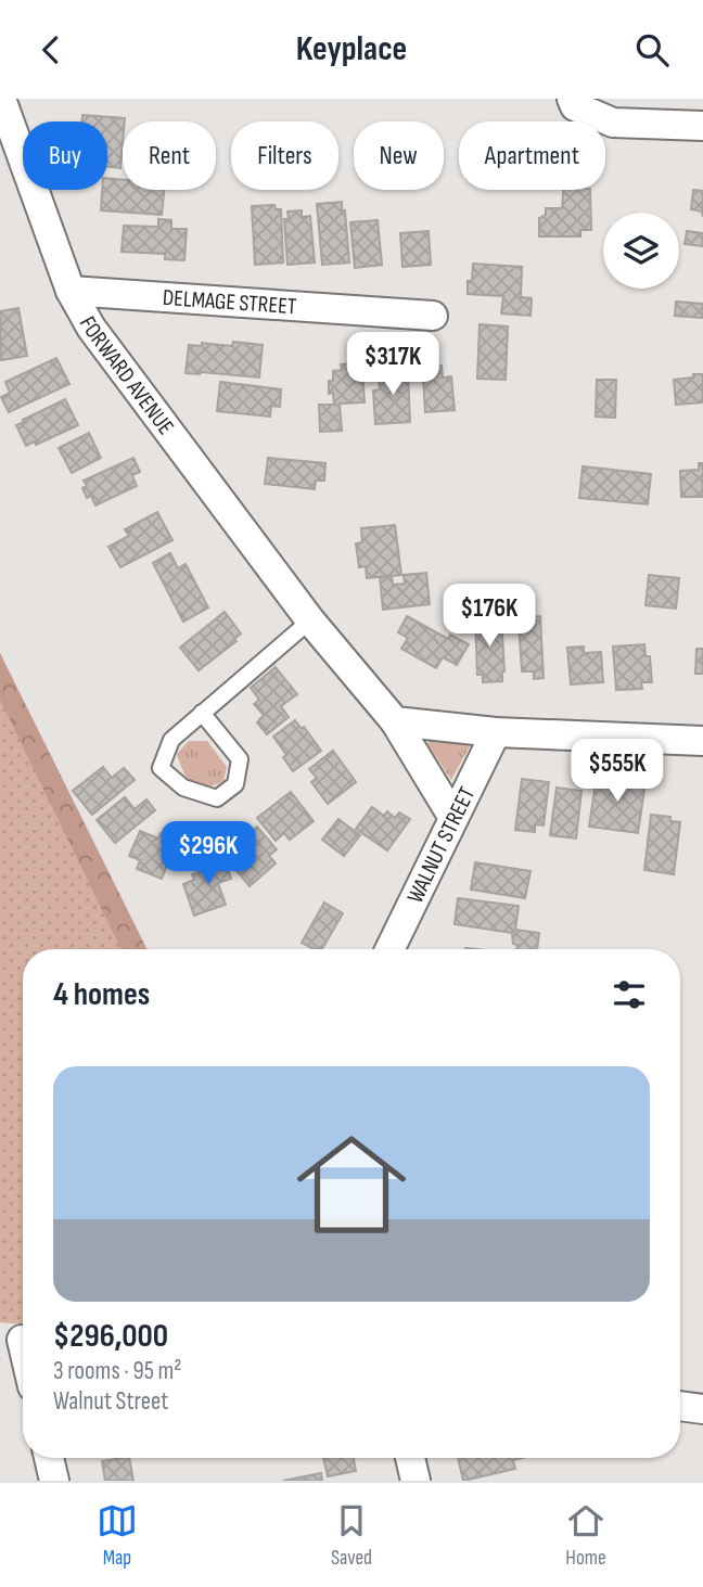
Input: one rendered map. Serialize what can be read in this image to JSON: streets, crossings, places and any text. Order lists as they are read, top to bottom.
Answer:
{
  "streets": {
    "street": ["DELMAGE STREET", "FORWARD AVENUE", "WALNUT STREET"]
  },
  "crossings": [
    ["DELMAGE STREET", "FORWARD AVENUE"],
    ["FORWARD AVENUE", "WALNUT STREET"]
  ],
  "page": {
    "header": "Keyplace",
    "chip": [
      "Buy",
      "Rent",
      "Filters",
      "New",
      "Apartment"
    ],
    "price": [
      "$317K",
      "$176K",
      "$555K",
      "$296K"
    ],
    "heading": "4 homes",
    "list": [
      {
        "name": "$296,000",
        "note": "3 rooms · 95 m² · Walnut Street"
      }
    ],
    "tabs": ["Map", "Saved", "Home"]
  }
}
